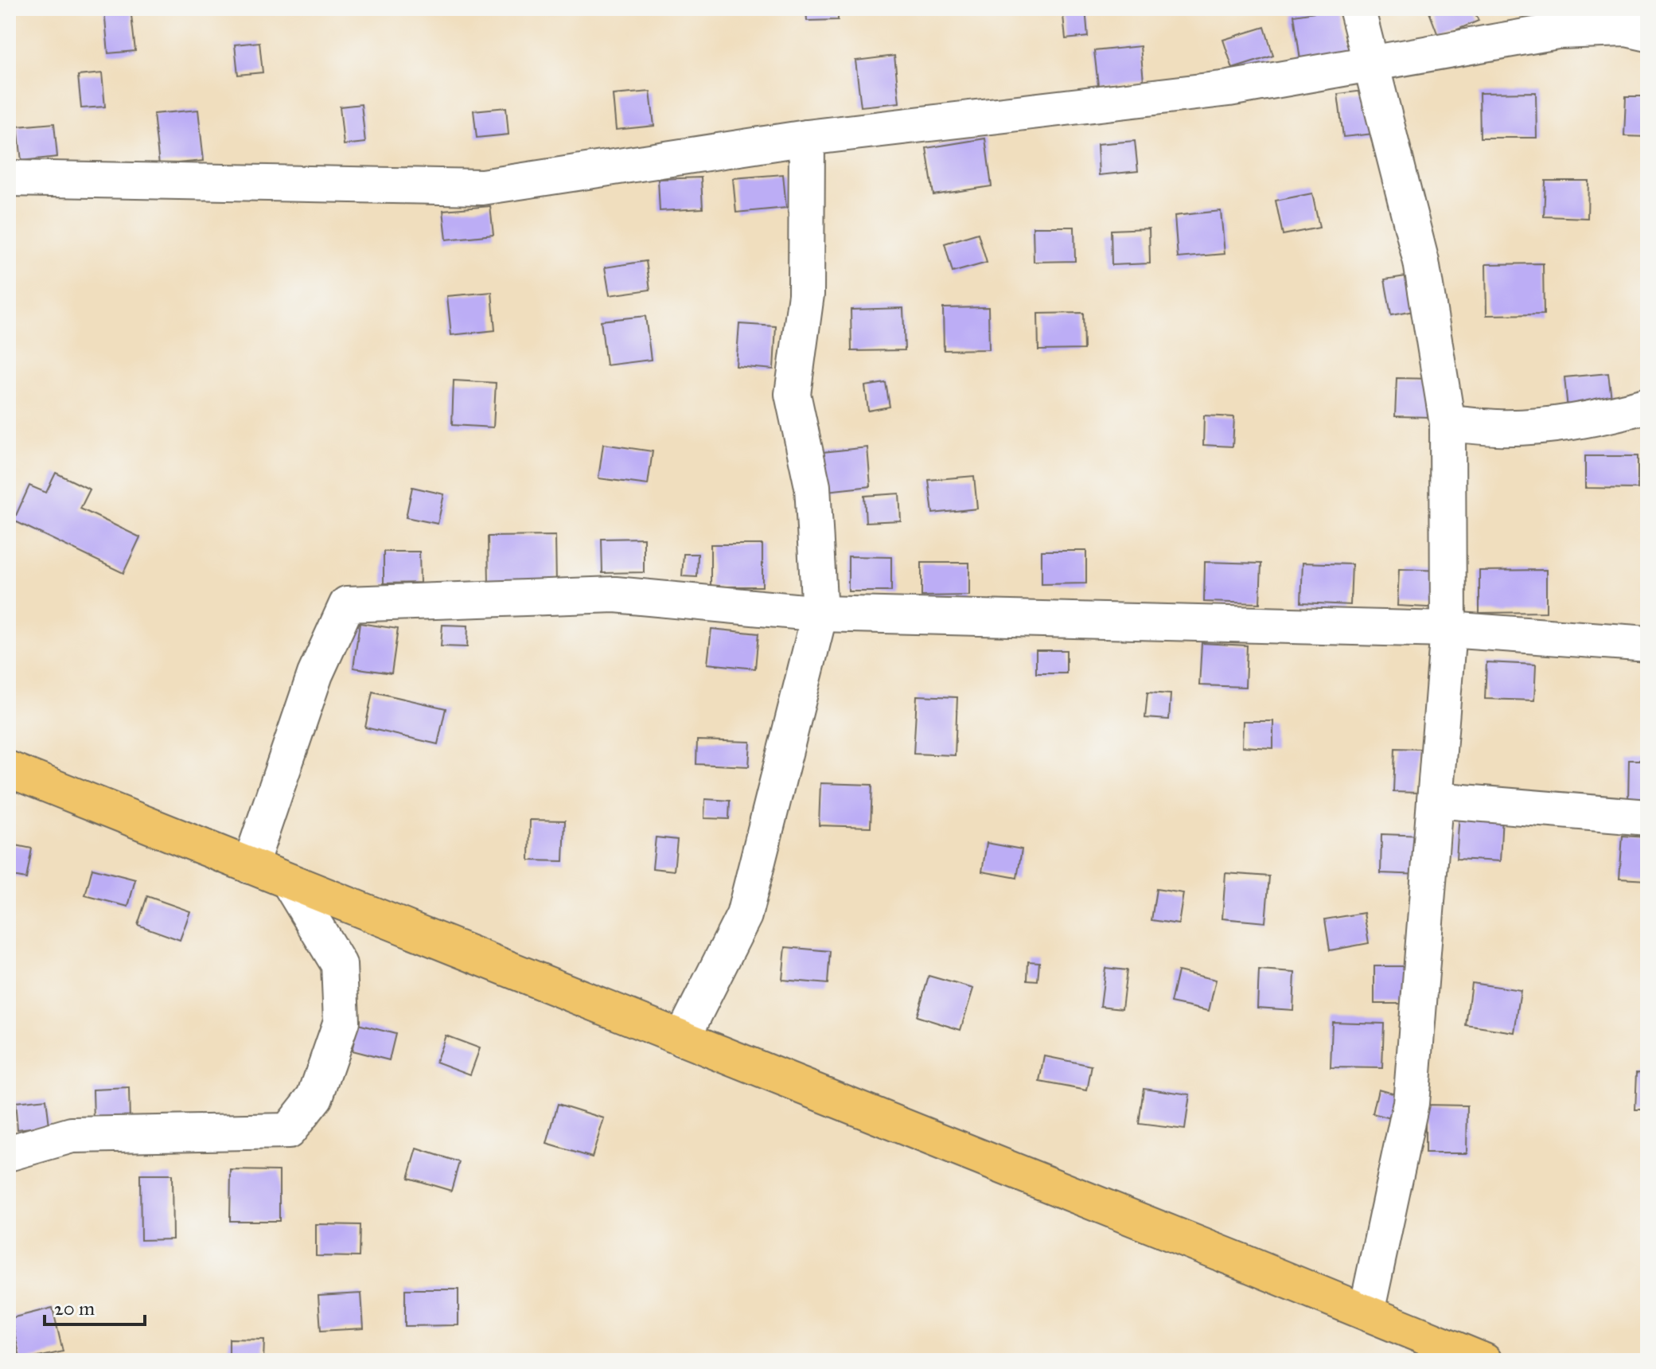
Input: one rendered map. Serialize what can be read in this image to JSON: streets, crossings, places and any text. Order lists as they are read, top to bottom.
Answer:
{
  "scale_bar": "20 m"
}
